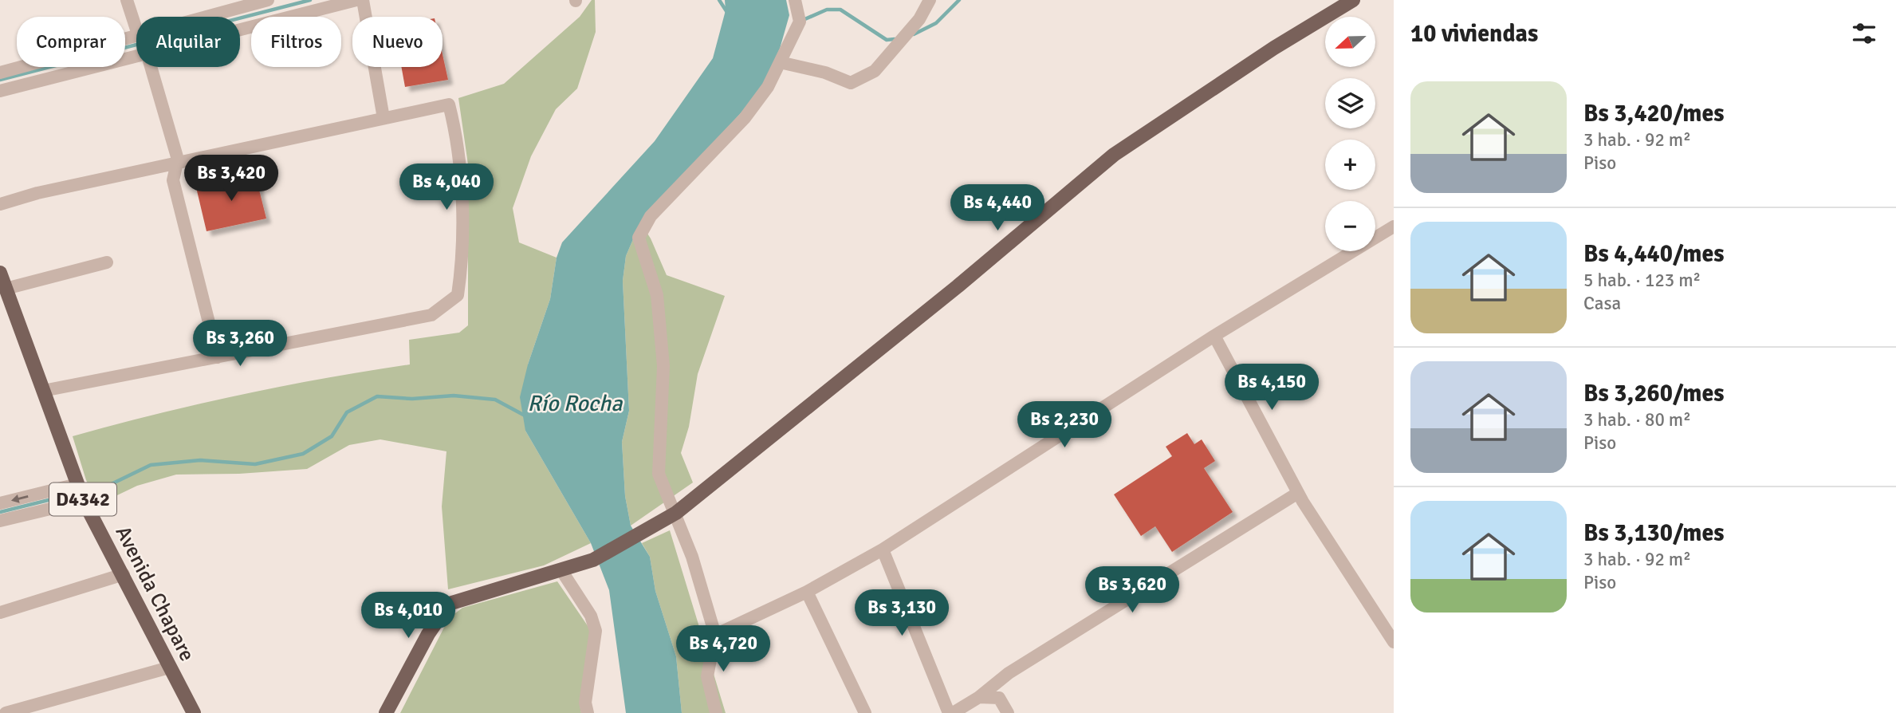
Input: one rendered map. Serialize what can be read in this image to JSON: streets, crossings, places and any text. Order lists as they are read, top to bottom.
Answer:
{
  "streets": {
    "main road": ["D4342", "Avenida Chapare"]
  },
  "water": ["Río Rocha"],
  "north": "left",
  "page": {
    "heading": "10 viviendas",
    "map_buttons": ["+", "−"],
    "chip": [
      "Comprar",
      "Alquilar",
      "Filtros",
      "Nuevo"
    ],
    "list": [
      {
        "name": "Bs 3,420/mes",
        "note": "3 hab. · 92 m² · Piso"
      },
      {
        "name": "Bs 4,440/mes",
        "note": "5 hab. · 123 m² · Casa"
      },
      {
        "name": "Bs 3,260/mes",
        "note": "3 hab. · 80 m² · Piso"
      },
      {
        "name": "Bs 3,130/mes",
        "note": "3 hab. · 92 m² · Piso"
      }
    ],
    "price": [
      "Bs 3,420",
      "Bs 4,040",
      "Bs 4,440",
      "Bs 3,260",
      "Bs 4,150",
      "Bs 2,230",
      "Bs 3,620",
      "Bs 3,130",
      "Bs 4,010",
      "Bs 4,720"
    ]
  }
}
